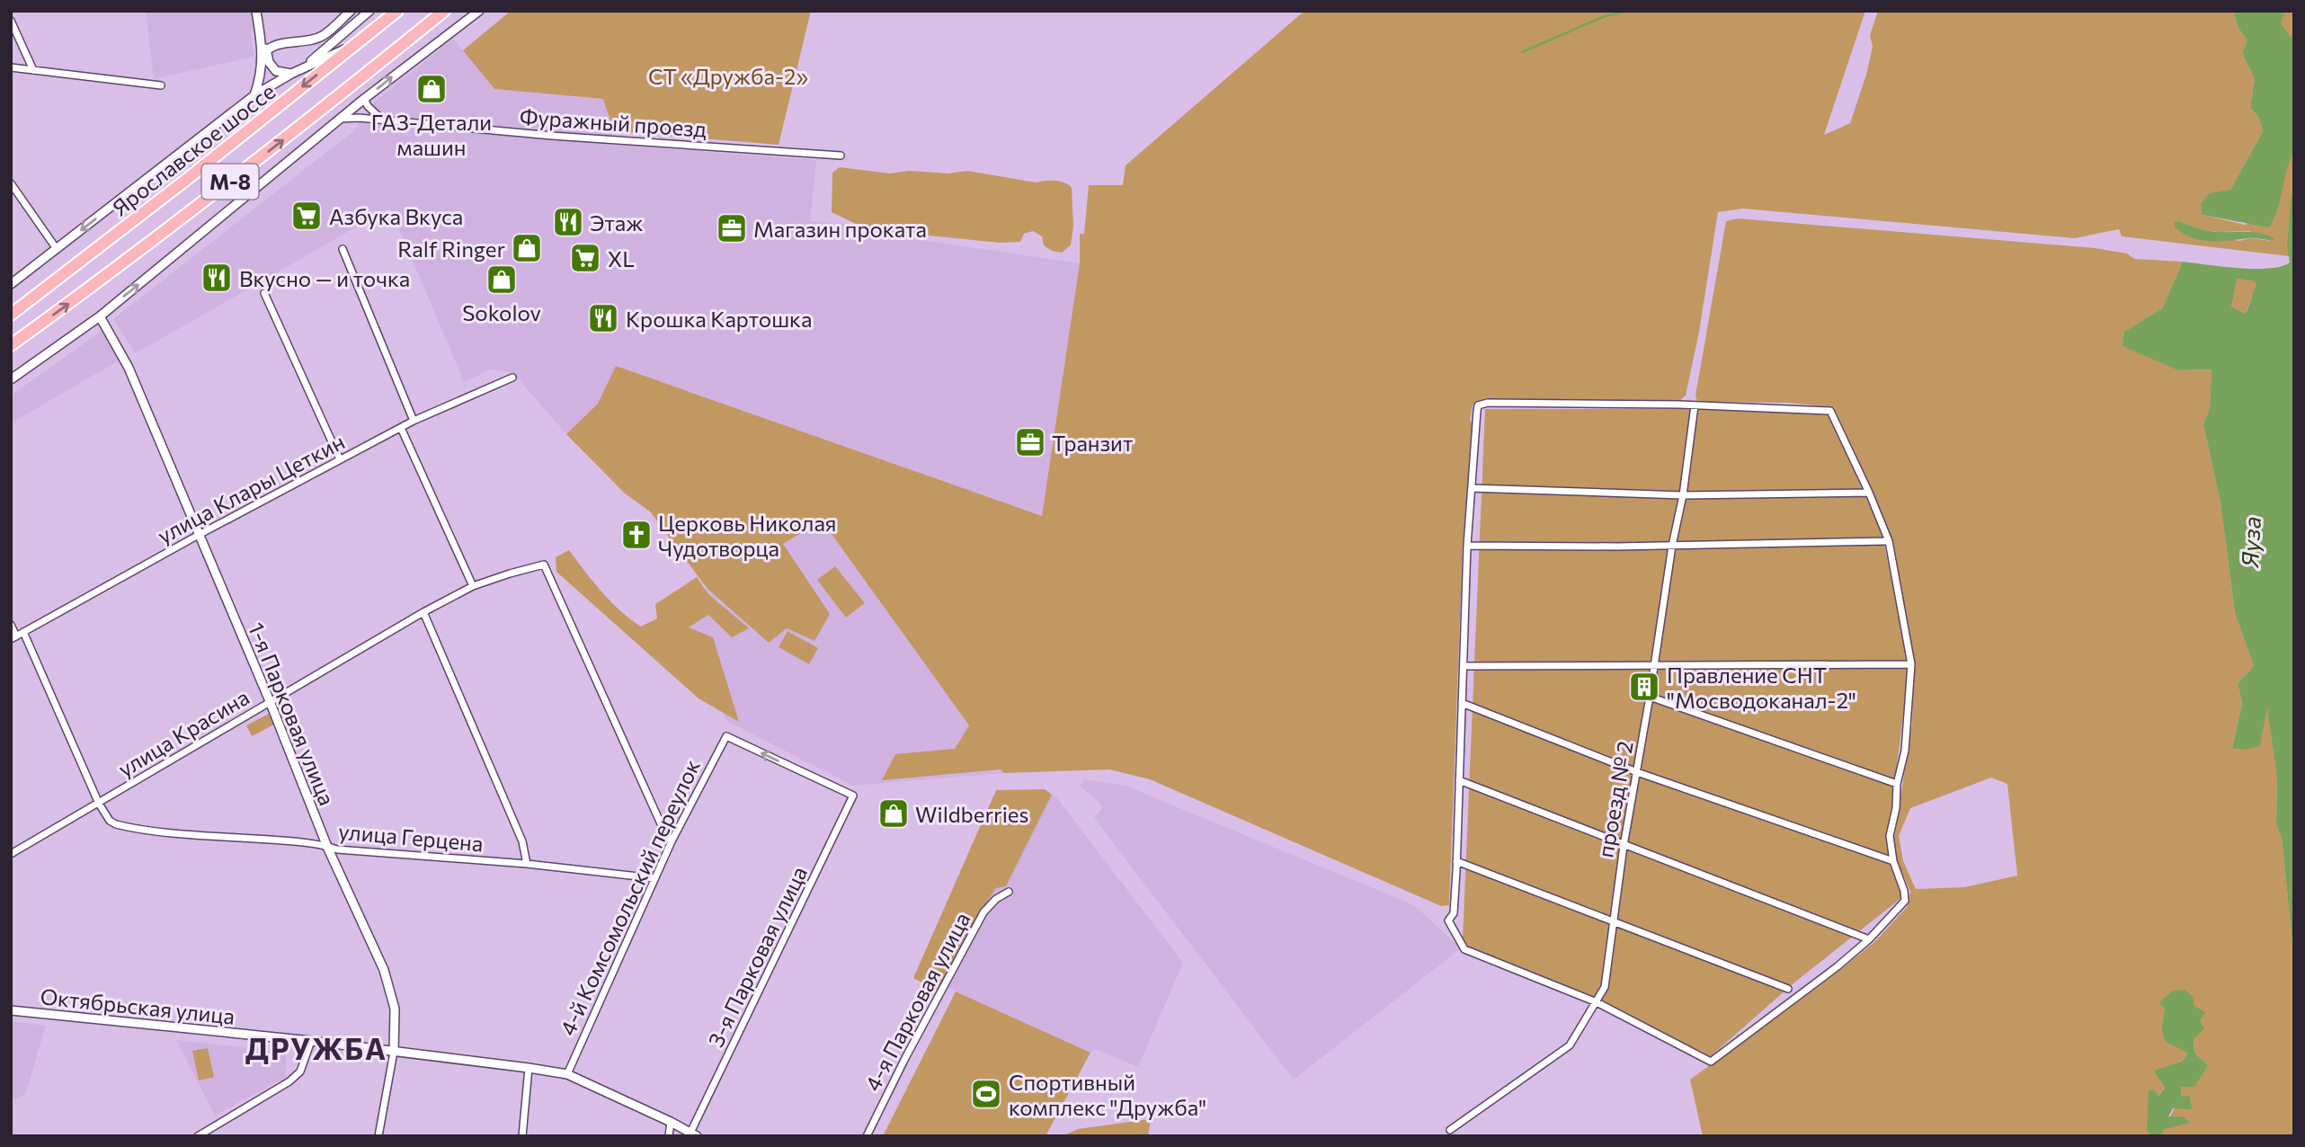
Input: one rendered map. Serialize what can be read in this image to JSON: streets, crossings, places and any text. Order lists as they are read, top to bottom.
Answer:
{
  "streets": {
    "highway": ["Ярославское шоссе", "М-8"],
    "street": [
      "Фуражный проезд",
      "улица Клары Цеткин",
      "1-я Парковая улица",
      "улица Красина",
      "проезд № 2",
      "улица Герцена",
      "4-й Комсомольский переулок",
      "3-я Парковая улица",
      "4-я Парковая улица",
      "Октябрьская улица"
    ]
  },
  "crossings": [
    ["улица Клары Цеткин", "1-я Парковая улица"],
    ["1-я Парковая улица", "улица Красина"],
    ["1-я Парковая улица", "улица Герцена"],
    ["1-я Парковая улица", "Октябрьская улица"],
    ["улица Красина", "улица Герцена"],
    ["улица Красина", "4-й Комсомольский переулок"],
    ["улица Герцена", "4-й Комсомольский переулок"],
    ["4-й Комсомольский переулок", "3-я Парковая улица"],
    ["4-й Комсомольский переулок", "Октябрьская улица"],
    ["3-я Парковая улица", "Октябрьская улица"]
  ],
  "districts": ["ДРУЖБА"],
  "water": ["Яуза"],
  "parks": ["СТ «Дружба-2»"],
  "places": {
    "shop": [
      "ГАЗ-Детали машин",
      "Ralf Ringer",
      "Sokolov",
      "Wildberries"
    ],
    "supermarket": ["Азбука Вкуса", "XL"],
    "restaurant": ["Этаж", "Вкусно — и точка", "Крошка Картошка"],
    "office": ["Магазин проката", "Транзит"],
    "church": ["Церковь Николая Чудотворца"],
    "building": ["Правление СНТ \"Мосводоканал-2\""],
    "sports": ["Спортивный комплекс \"Дружба\""]
  }
}
